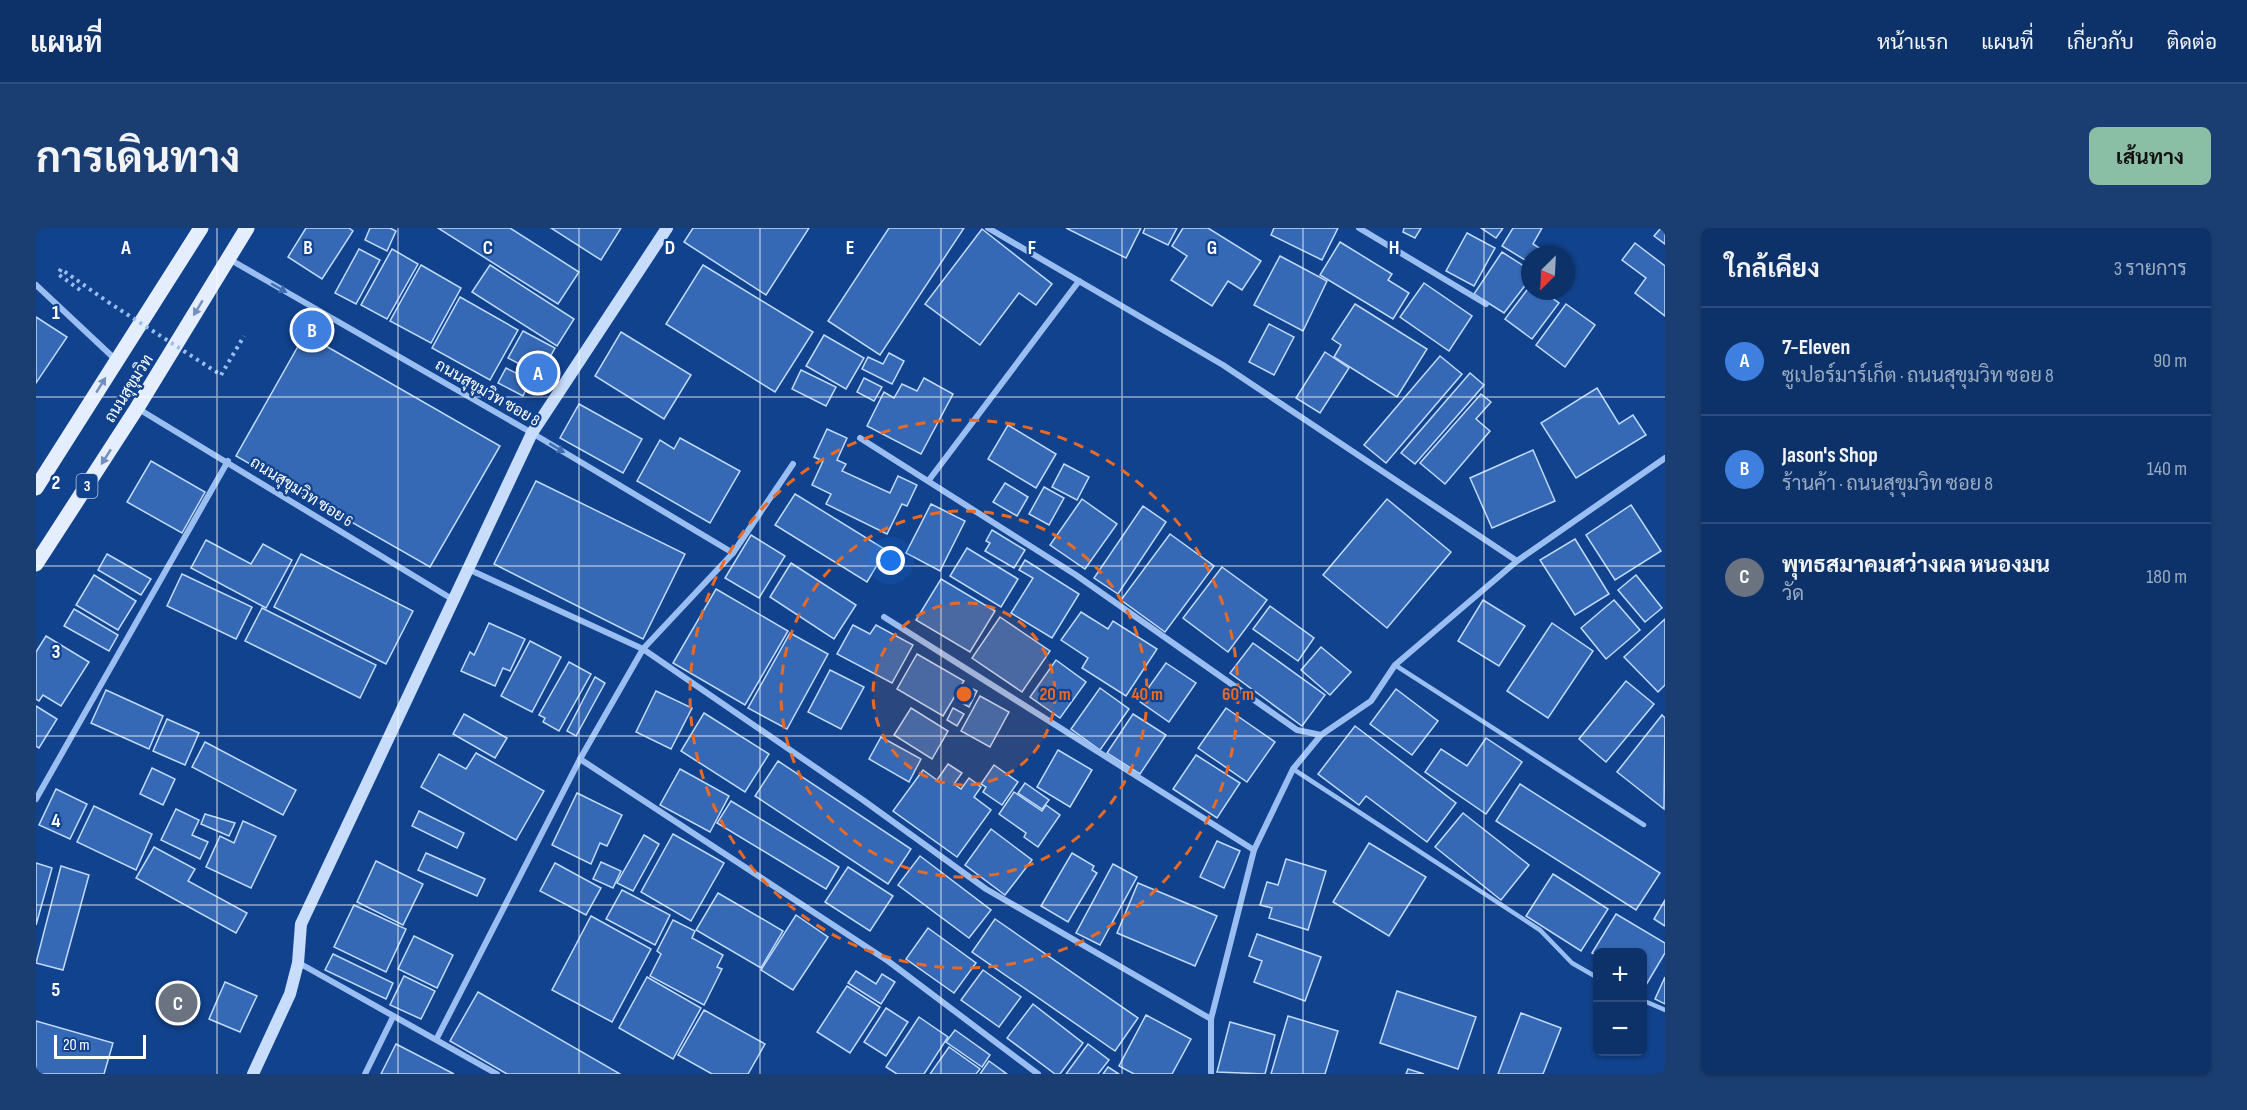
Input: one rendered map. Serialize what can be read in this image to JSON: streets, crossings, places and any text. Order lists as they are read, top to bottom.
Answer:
{
  "streets": {
    "main road": ["ถนนสุขุมวิท", "3"],
    "street": ["ถนนสุขุมวิท ซอย 8", "ถนนสุขุมวิท ซอย 6"]
  },
  "crossings": [
    ["ถนนสุขุมวิท", "ถนนสุขุมวิท ซอย 8"],
    ["ถนนสุขุมวิท", "ถนนสุขุมวิท ซอย 6"]
  ],
  "one_way": ["ถนนสุขุมวิท ซอย 8"],
  "scale_bar": "20 m",
  "north": "bottom left",
  "page": {
    "header": "แผนที่",
    "nav": [
      "หน้าแรก",
      "แผนที่",
      "เกี่ยวกับ",
      "ติดต่อ"
    ],
    "title": "การเดินทาง",
    "buttons": "เส้นทาง",
    "heading": ["ใกล้เคียง", "3 รายการ"],
    "list": [
      {
        "mark": "A",
        "name": "7-Eleven",
        "note": "ซูเปอร์มาร์เก็ต · ถนนสุขุมวิท ซอย 8",
        "value": "90 m"
      },
      {
        "mark": "B",
        "name": "Jason's Shop",
        "note": "ร้านค้า · ถนนสุขุมวิท ซอย 8",
        "value": "140 m"
      },
      {
        "mark": "C",
        "name": "พุทธสมาคมสว่างผล หนองมน",
        "note": "วัด",
        "value": "180 m"
      }
    ],
    "pins": ["B", "A", "C"],
    "map_buttons": ["+", "−"],
    "scale": "20 m"
  },
  "grid": {
    "columns": [
      "A",
      "B",
      "C",
      "D",
      "E",
      "F",
      "G",
      "H"
    ],
    "rows": [
      "1",
      "2",
      "3",
      "4",
      "5"
    ]
  },
  "rings": ["20 m", "40 m", "60 m"]
}
